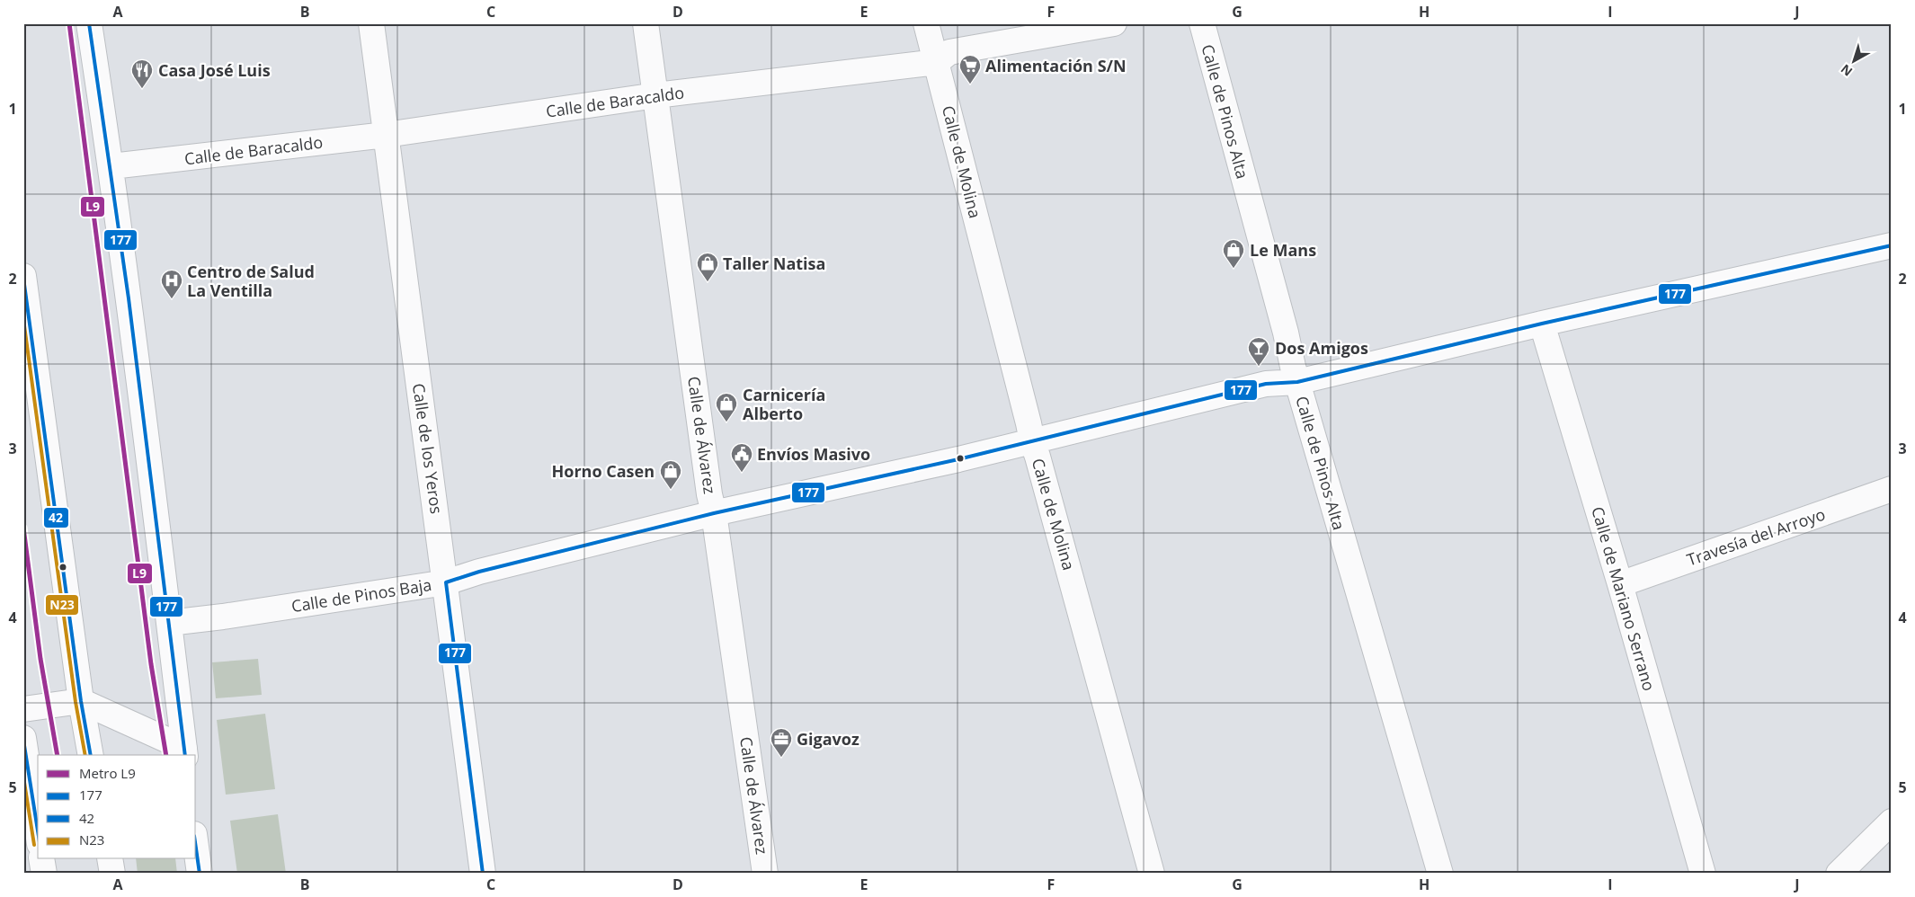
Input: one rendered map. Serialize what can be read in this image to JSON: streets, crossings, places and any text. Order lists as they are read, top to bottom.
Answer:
{
  "streets": {
    "street": [
      "Calle de Baracaldo",
      "Calle de Pinos Alta",
      "Calle de Molina",
      "Calle de Álvarez",
      "Calle de los Yeros",
      "Travesía del Arroyo",
      "Calle de Pinos Baja",
      "Calle de Mariano Serrano"
    ]
  },
  "crossings": [
    ["Calle de Baracaldo", "Calle de Molina"],
    ["Calle de Baracaldo", "Calle de Álvarez"],
    ["Calle de Baracaldo", "Calle de los Yeros"],
    ["Calle de Pinos Alta", "Calle de Pinos Baja"],
    ["Calle de Molina", "Calle de Pinos Baja"],
    ["Calle de Álvarez", "Calle de Pinos Baja"],
    ["Calle de los Yeros", "Calle de Pinos Baja"],
    ["Travesía del Arroyo", "Calle de Mariano Serrano"],
    ["Calle de Pinos Baja", "Calle de Mariano Serrano"]
  ],
  "places": {
    "supermarket": ["Alimentación S/N"],
    "restaurant": ["Casa José Luis"],
    "shop": [
      "Le Mans",
      "Taller Natisa",
      "Carnicería Alberto",
      "Horno Casen"
    ],
    "hospital": ["Centro de Salud La Ventilla"],
    "bar": ["Dos Amigos"],
    "public building": ["Envíos Masivo"],
    "office": ["Gigavoz"]
  },
  "lines": [
    "metro line L9",
    "transit line 177",
    "transit line 42",
    "transit line N23"
  ],
  "legend": [
    "Metro L9",
    "177",
    "42",
    "N23"
  ],
  "north": "bottom left",
  "grid": {
    "columns": [
      "A",
      "B",
      "C",
      "D",
      "E",
      "F",
      "G",
      "H",
      "I",
      "J"
    ],
    "rows": [
      "1",
      "2",
      "3",
      "4",
      "5"
    ]
  }
}
